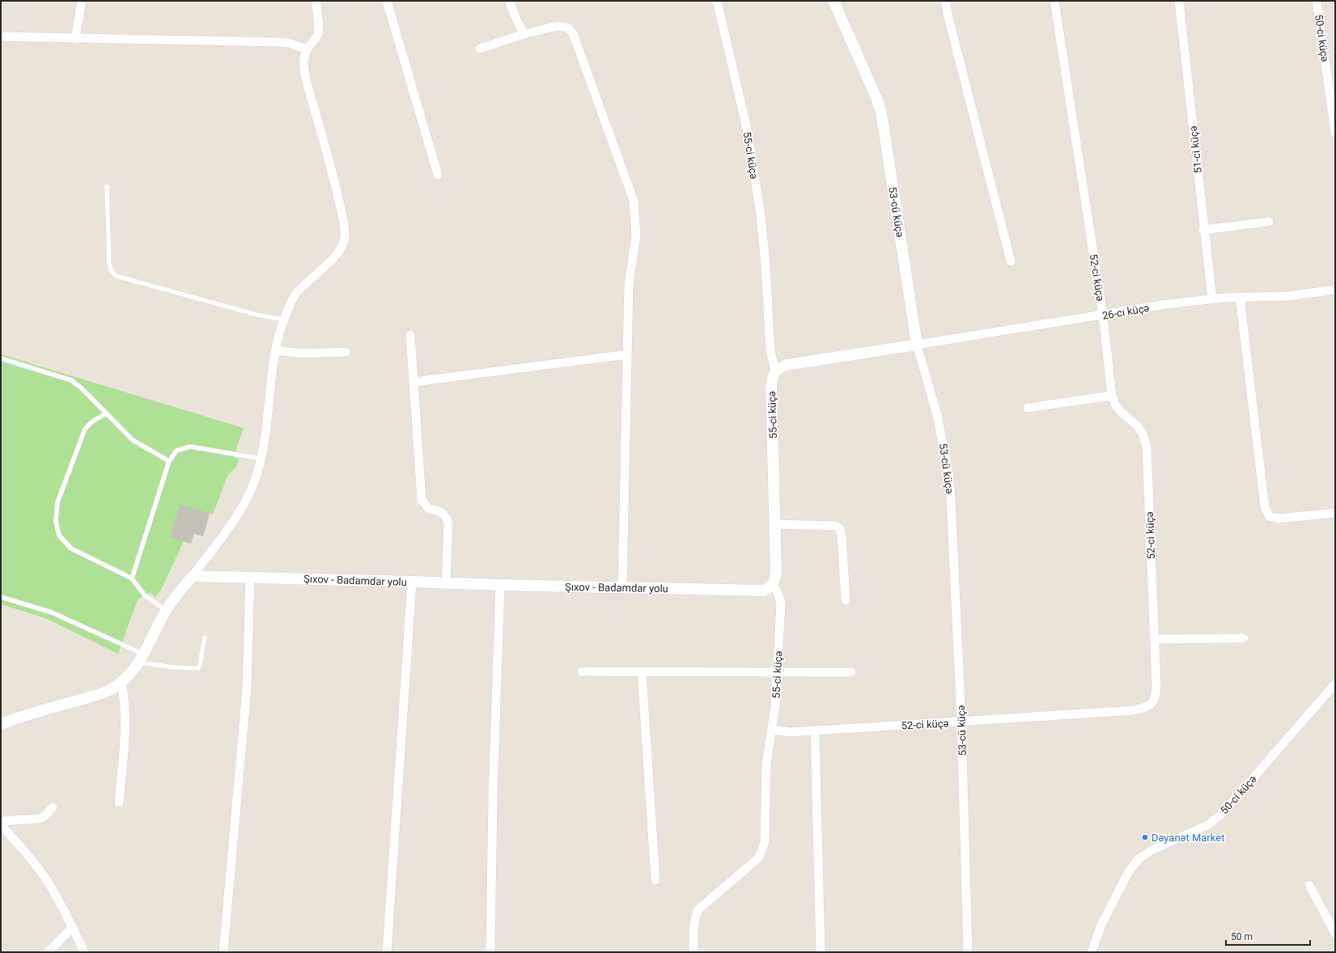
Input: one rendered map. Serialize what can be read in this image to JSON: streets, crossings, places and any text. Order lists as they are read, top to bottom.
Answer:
{
  "streets": {
    "street": [
      "50-ci küçə",
      "51-ci küçə",
      "55-ci küçə",
      "53-cü küçə",
      "52-ci küçə",
      "26-cı küçə",
      "Şıxov - Badamdar yolu"
    ]
  },
  "crossings": [
    ["51-ci küçə", "26-cı küçə"],
    ["55-ci küçə", "52-ci küçə"],
    ["55-ci küçə", "Şıxov - Badamdar yolu"],
    ["53-cü küçə", "52-ci küçə"],
    ["53-cü küçə", "26-cı küçə"],
    ["52-ci küçə", "26-cı küçə"]
  ],
  "places": ["Dəyanət Market"],
  "scale_bar": "50 m"
}
